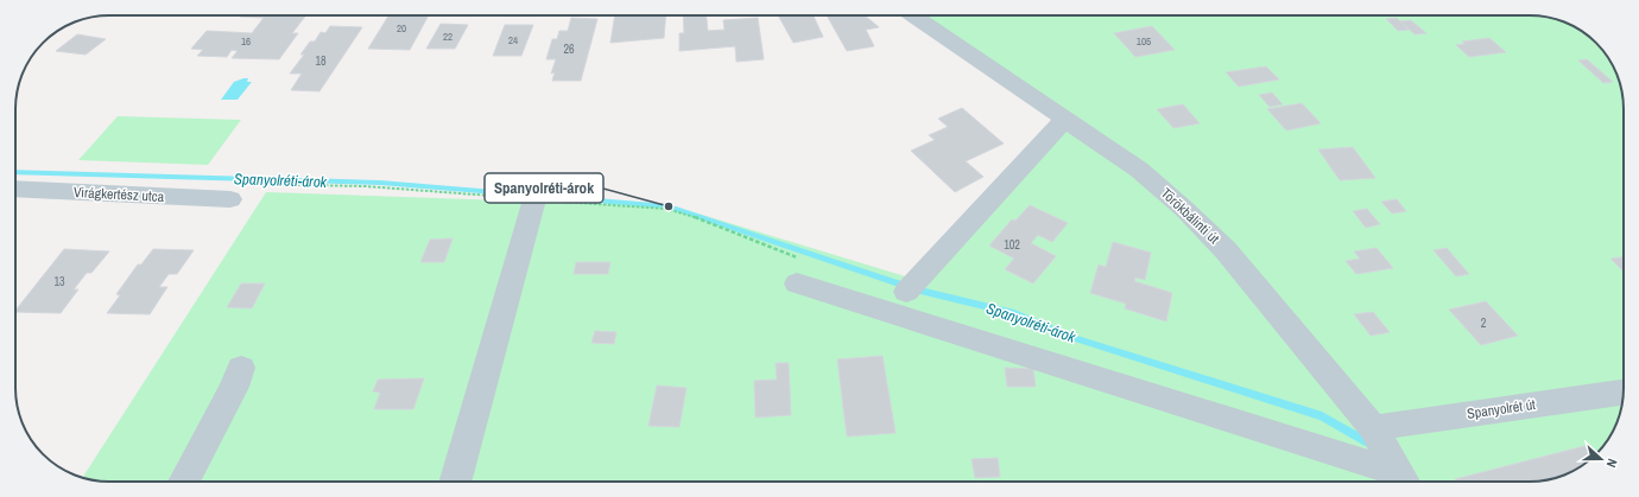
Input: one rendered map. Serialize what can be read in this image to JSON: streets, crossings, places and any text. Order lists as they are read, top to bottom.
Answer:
{
  "streets": {
    "street": ["Virágkertész utca", "Törökbálinti út", "Spanyolrét út"]
  },
  "crossings": [
    ["Törökbálinti út", "Spanyolrét út"]
  ],
  "water": ["Spanyolréti-árok"],
  "places": ["Spanyolréti-árok"],
  "house_numbers": [
    "20",
    "22",
    "24",
    "16",
    "105",
    "26",
    "18",
    "102",
    "13",
    "2"
  ],
  "north": "right"
}
